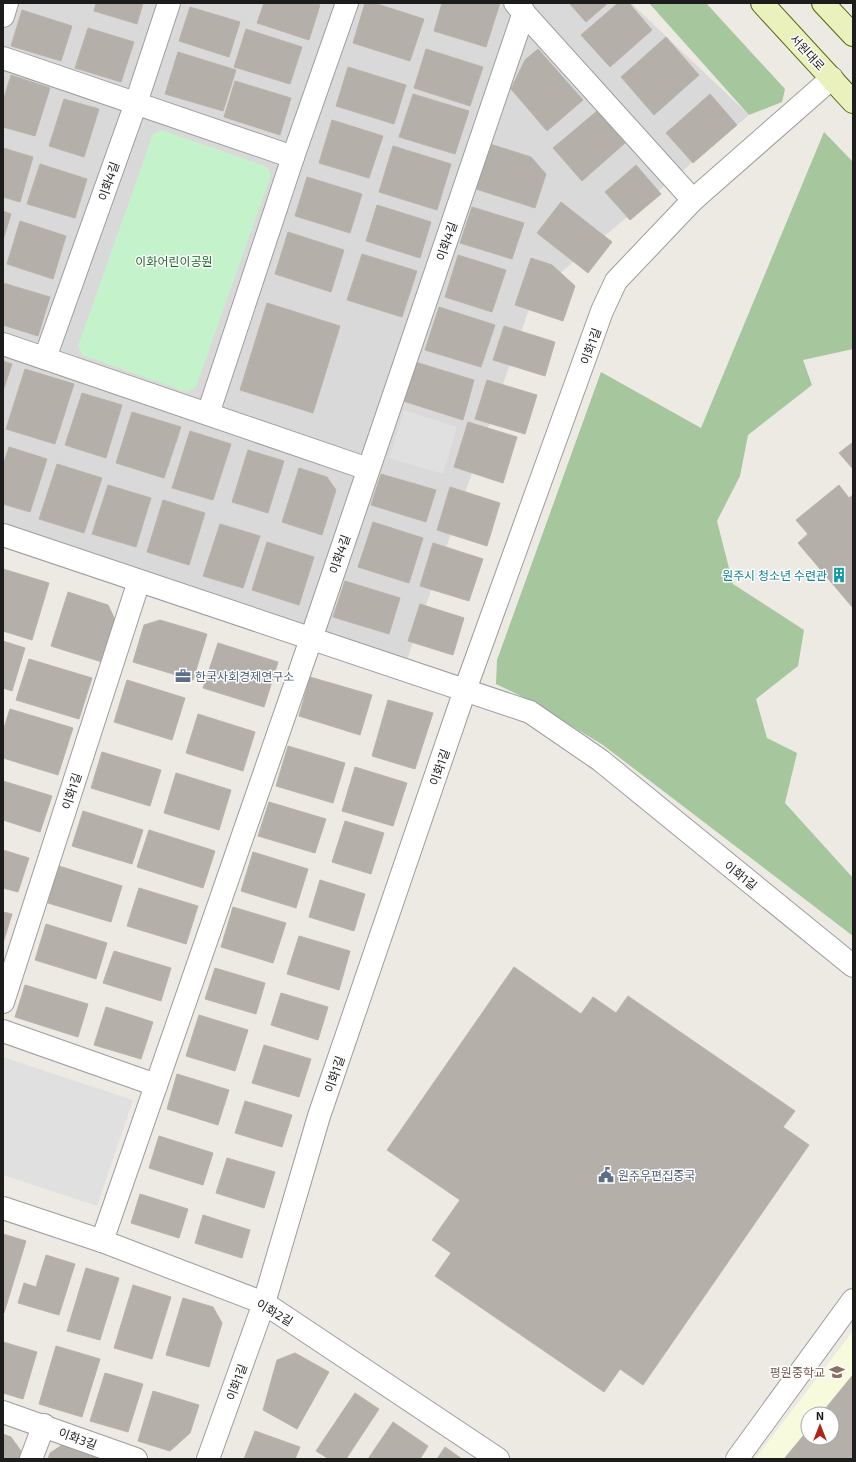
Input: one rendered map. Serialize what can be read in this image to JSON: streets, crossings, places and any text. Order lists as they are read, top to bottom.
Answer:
{
  "streets": {
    "street": [
      "서원대로",
      "이화4길",
      "이화1길",
      "이화2길",
      "이화3길"
    ]
  },
  "crossings": [
    ["서원대로", "이화1길"],
    ["이화4길", "이화1길"],
    ["이화1길", "이화2길"]
  ],
  "parks": ["이화어린이공원"],
  "places": {
    "building": ["원주시 청소년 수련관"],
    "office": ["한국사회경제연구소"],
    "public building": ["원주우편집중국"],
    "school or university": ["평원중학교"]
  },
  "north": "top"
}
